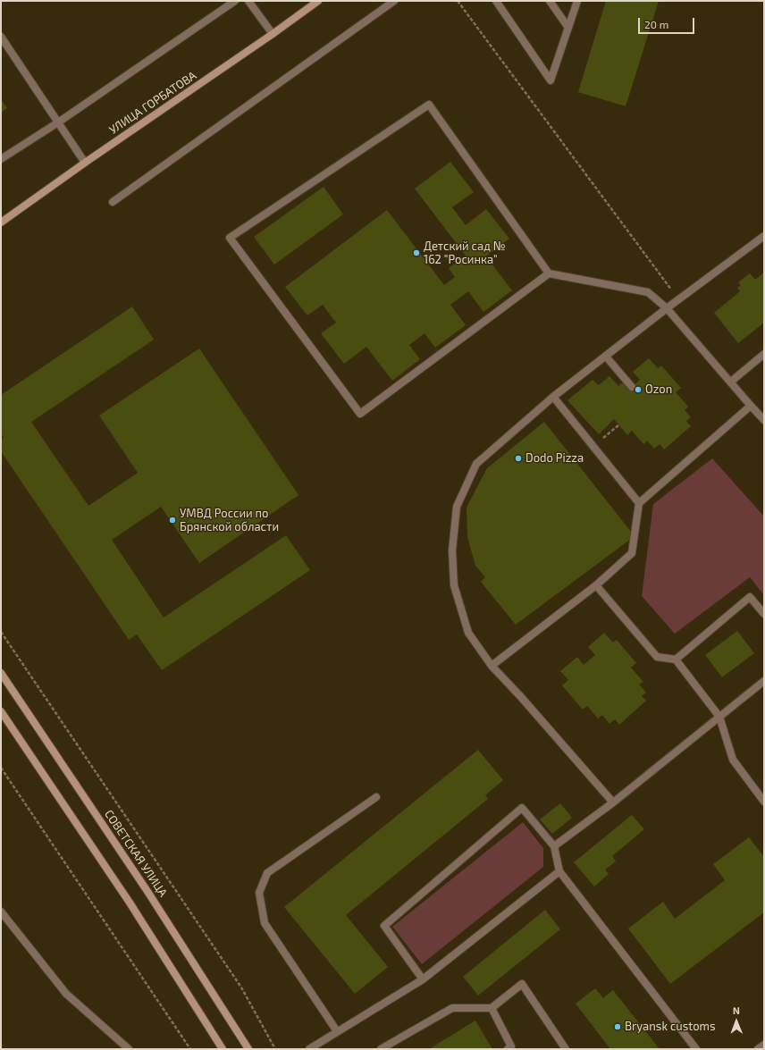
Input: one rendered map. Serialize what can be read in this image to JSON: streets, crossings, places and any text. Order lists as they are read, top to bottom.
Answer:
{
  "streets": {
    "main road": ["УЛИЦА ГОРБАТОВА", "СОВЕТСКАЯ УЛИЦА"]
  },
  "places": [
    "Детский сад № 162 \"Росинка\"",
    "Ozon",
    "Dodo Pizza",
    "УМВД России по Брянской области",
    "Bryansk customs"
  ],
  "scale_bar": "20 m",
  "north": "top"
}
